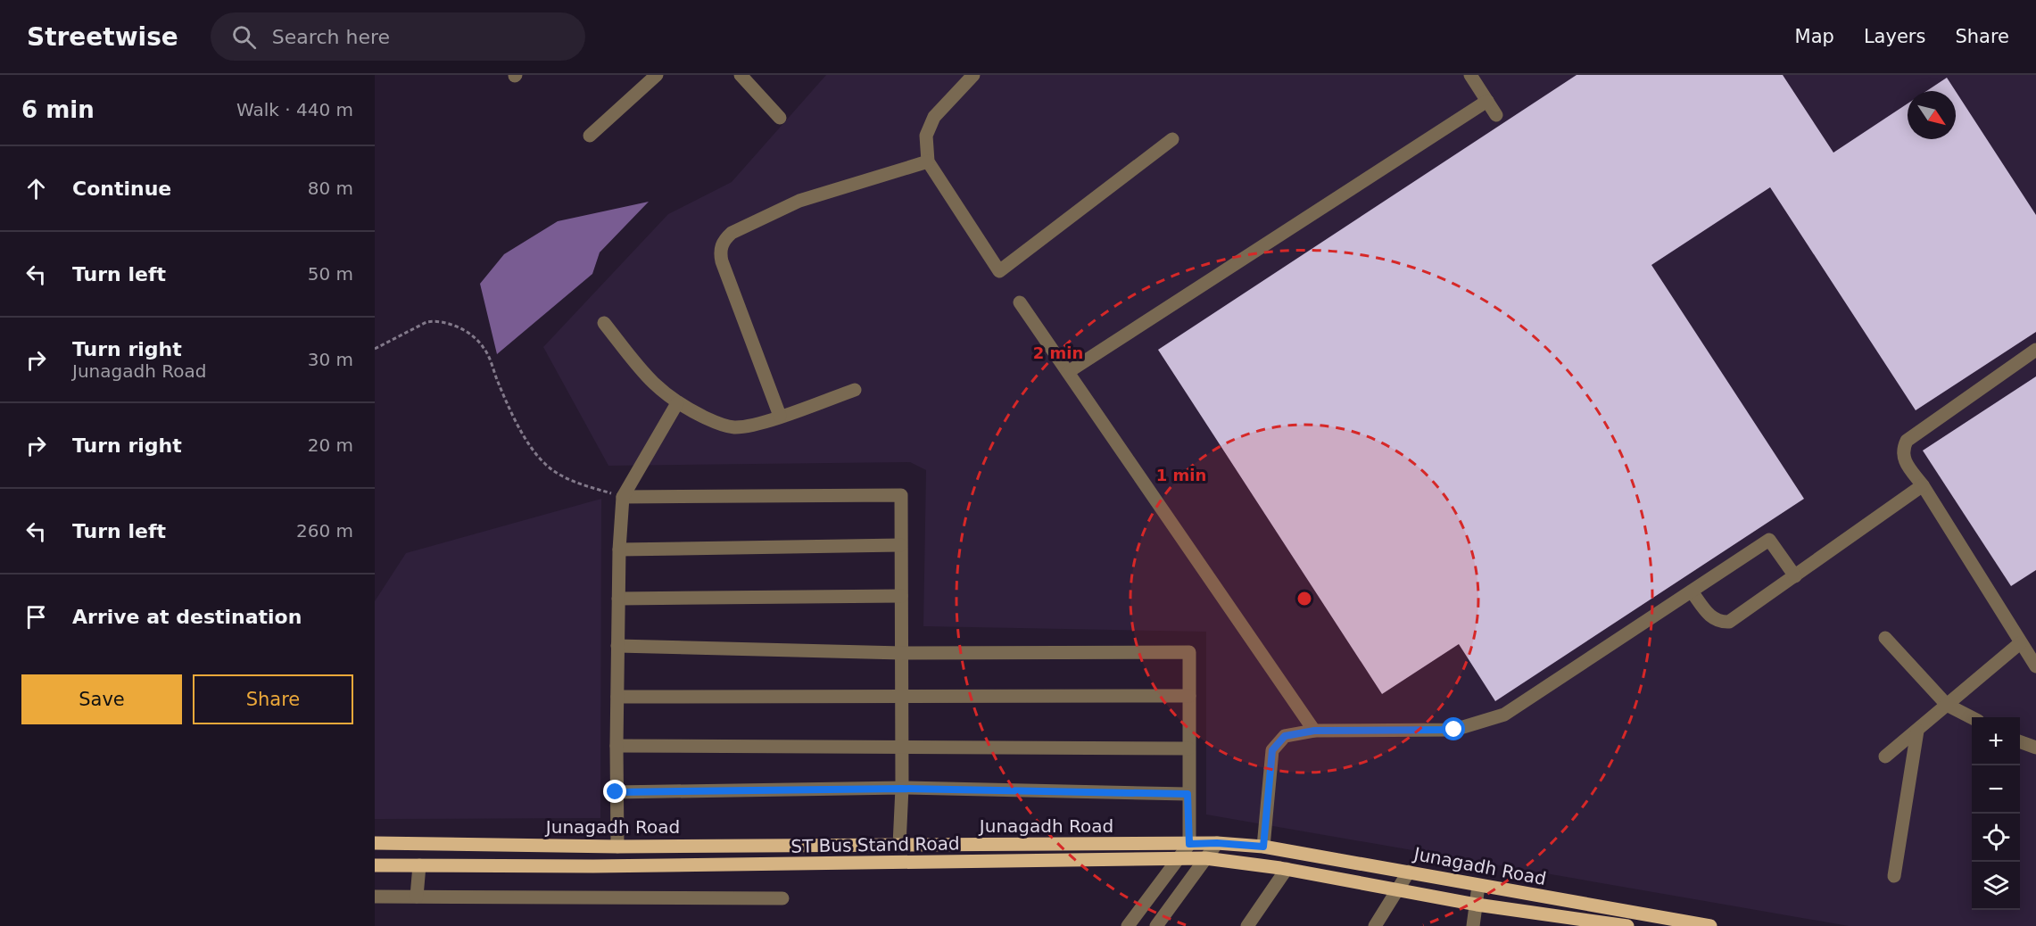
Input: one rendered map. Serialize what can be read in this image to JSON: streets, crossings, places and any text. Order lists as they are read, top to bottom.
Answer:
{
  "streets": {
    "main road": ["Junagadh Road", "ST Bus Stand Road"]
  },
  "north": "bottom right",
  "page": {
    "header": "Streetwise",
    "search": "Search here",
    "nav": ["Map", "Layers", "Share"],
    "heading": ["6 min", "Walk · 440 m"],
    "list": [
      ["Continue", "80 m"],
      ["Turn left", "50 m"],
      ["Turn right", "Junagadh Road", "30 m"],
      ["Turn right", "20 m"],
      ["Turn left", "260 m"],
      "Arrive at destination"
    ],
    "buttons": ["Save", "Share"],
    "map_buttons": ["+", "−"]
  },
  "rings": ["2 min", "1 min"]
}
